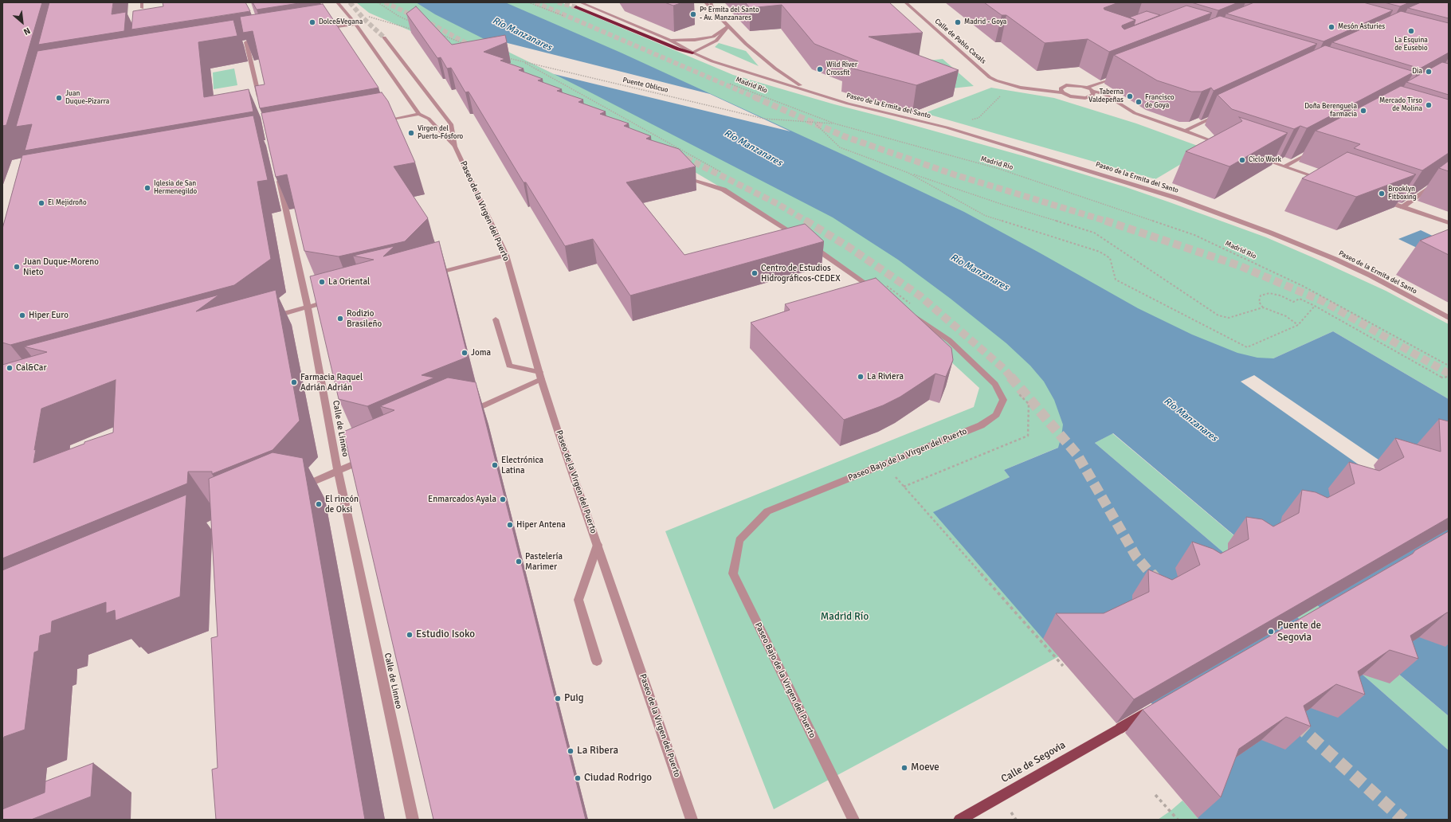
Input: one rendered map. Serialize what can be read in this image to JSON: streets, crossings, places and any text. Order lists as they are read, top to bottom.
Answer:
{
  "streets": {
    "main road": ["Calle de Segovia"],
    "street": [
      "Calle de Pablo Casals",
      "Paseo de la Ermita del Santo",
      "Paseo de la Virgen del Puerto",
      "Calle de Linneo",
      "Paseo Bajo de la Virgen del Puerto"
    ],
    "path": ["Puente Oblicuo", "Madrid Río"]
  },
  "crossings": [
    ["Puente Oblicuo", "Madrid Río"]
  ],
  "water": ["Río Manzanares"],
  "parks": ["Madrid Río"],
  "places": [
    "Pº Ermita del Santo - Av. Manzanares",
    "Dolce&Vegana",
    "Madrid - Goya",
    "Mesón Asturies",
    "La Esquina de Eusebio",
    "Wild River Crossfit",
    "Dia",
    "Taberna Valdepeñas",
    "Juan Duque-Pizarra",
    "Francisco de Goya",
    "Mercado Tirso de Molina",
    "Doña Berenguela farmacia",
    "Virgen del Puerto-Fósforo",
    "Ciclo Work",
    "Iglesia de San Hermenegildo",
    "Brooklyn Fitboxing",
    "El Mejidroño",
    "Juan Duque-Moreno Nieto",
    "Centro de Estudios Hidrográficos-CEDEX",
    "La Oriental",
    "Hiper Euro",
    "Rodizio Brasileño",
    "Joma",
    "Cal&Car",
    "La Riviera",
    "Farmacia Raquel Adrián Adrián",
    "Electrónica Latina",
    "Enmarcados Ayala",
    "El rincón de Oksi",
    "Hiper Antena",
    "Pastelería Marimer",
    "Puente de Segovia",
    "Estudio Isoko",
    "Puig",
    "La Ribera",
    "Moeve",
    "Ciudad Rodrigo"
  ],
  "north": "bottom right"
}
